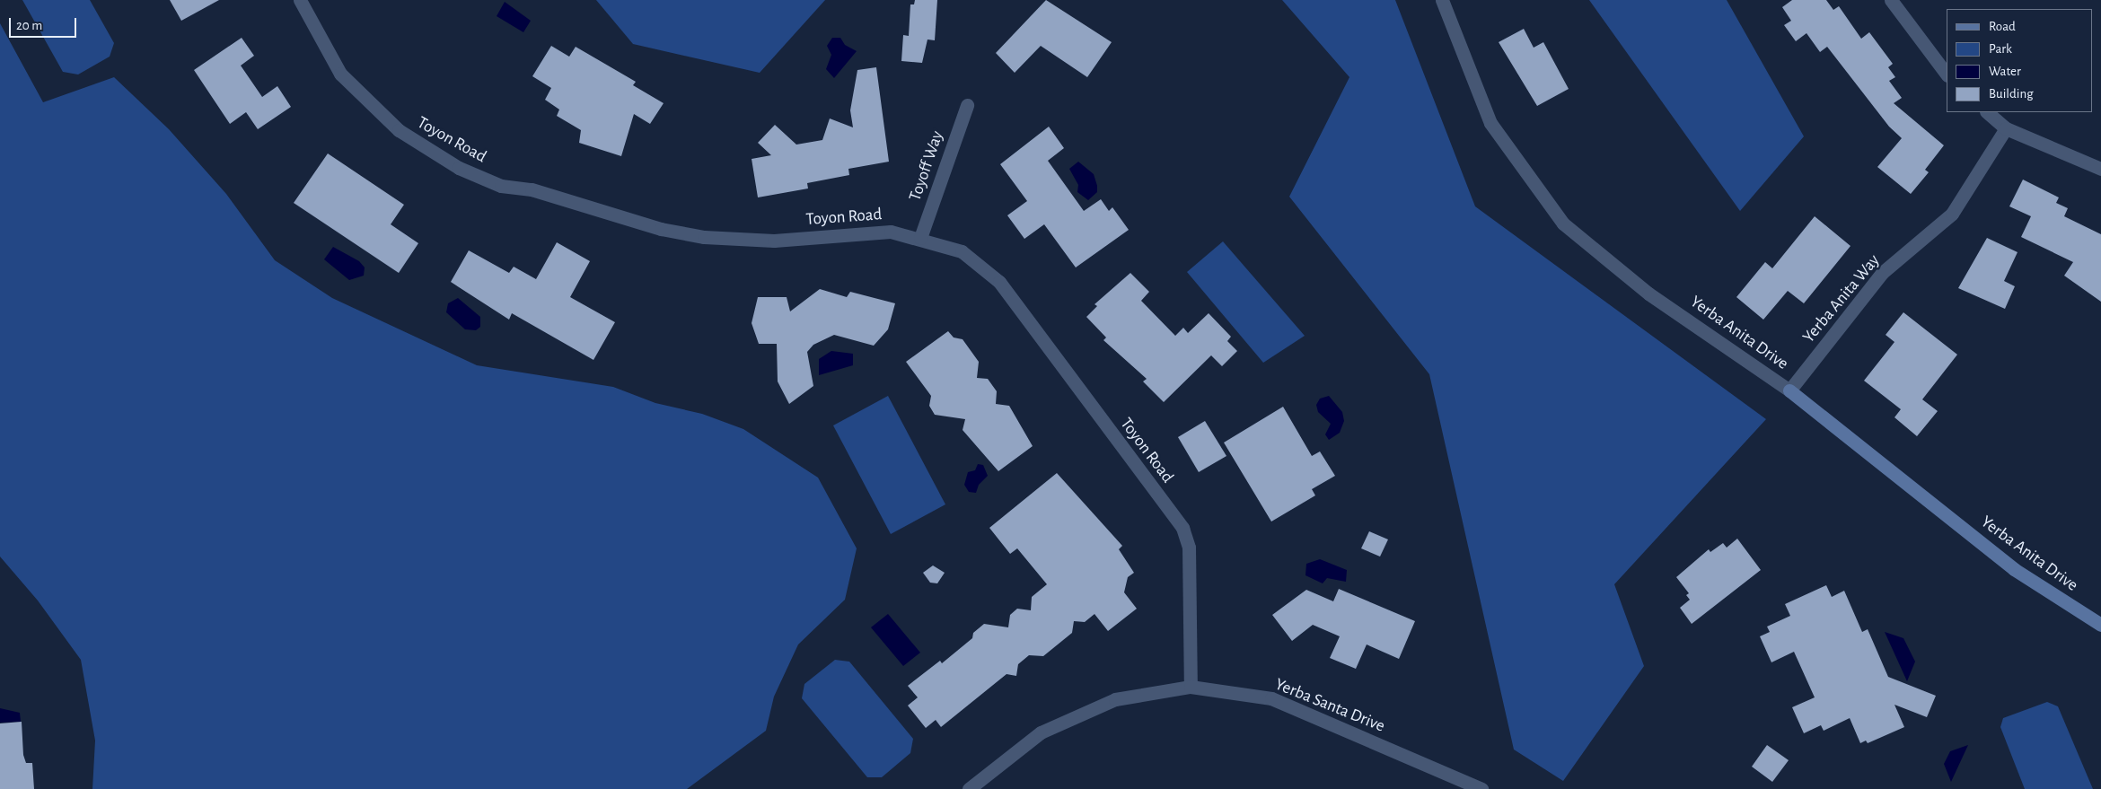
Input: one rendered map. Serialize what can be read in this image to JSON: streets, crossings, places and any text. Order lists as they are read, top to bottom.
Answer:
{
  "streets": {
    "street": [
      "Toyon Road",
      "Toyoff Way",
      "Yerba Anita Way",
      "Yerba Anita Drive",
      "Yerba Santa Drive"
    ]
  },
  "crossings": [
    ["Toyon Road", "Toyoff Way"],
    ["Toyon Road", "Yerba Santa Drive"],
    ["Yerba Anita Way", "Yerba Anita Drive"]
  ],
  "legend": [
    "Road",
    "Park",
    "Water",
    "Building"
  ],
  "scale_bar": "20 m"
}
